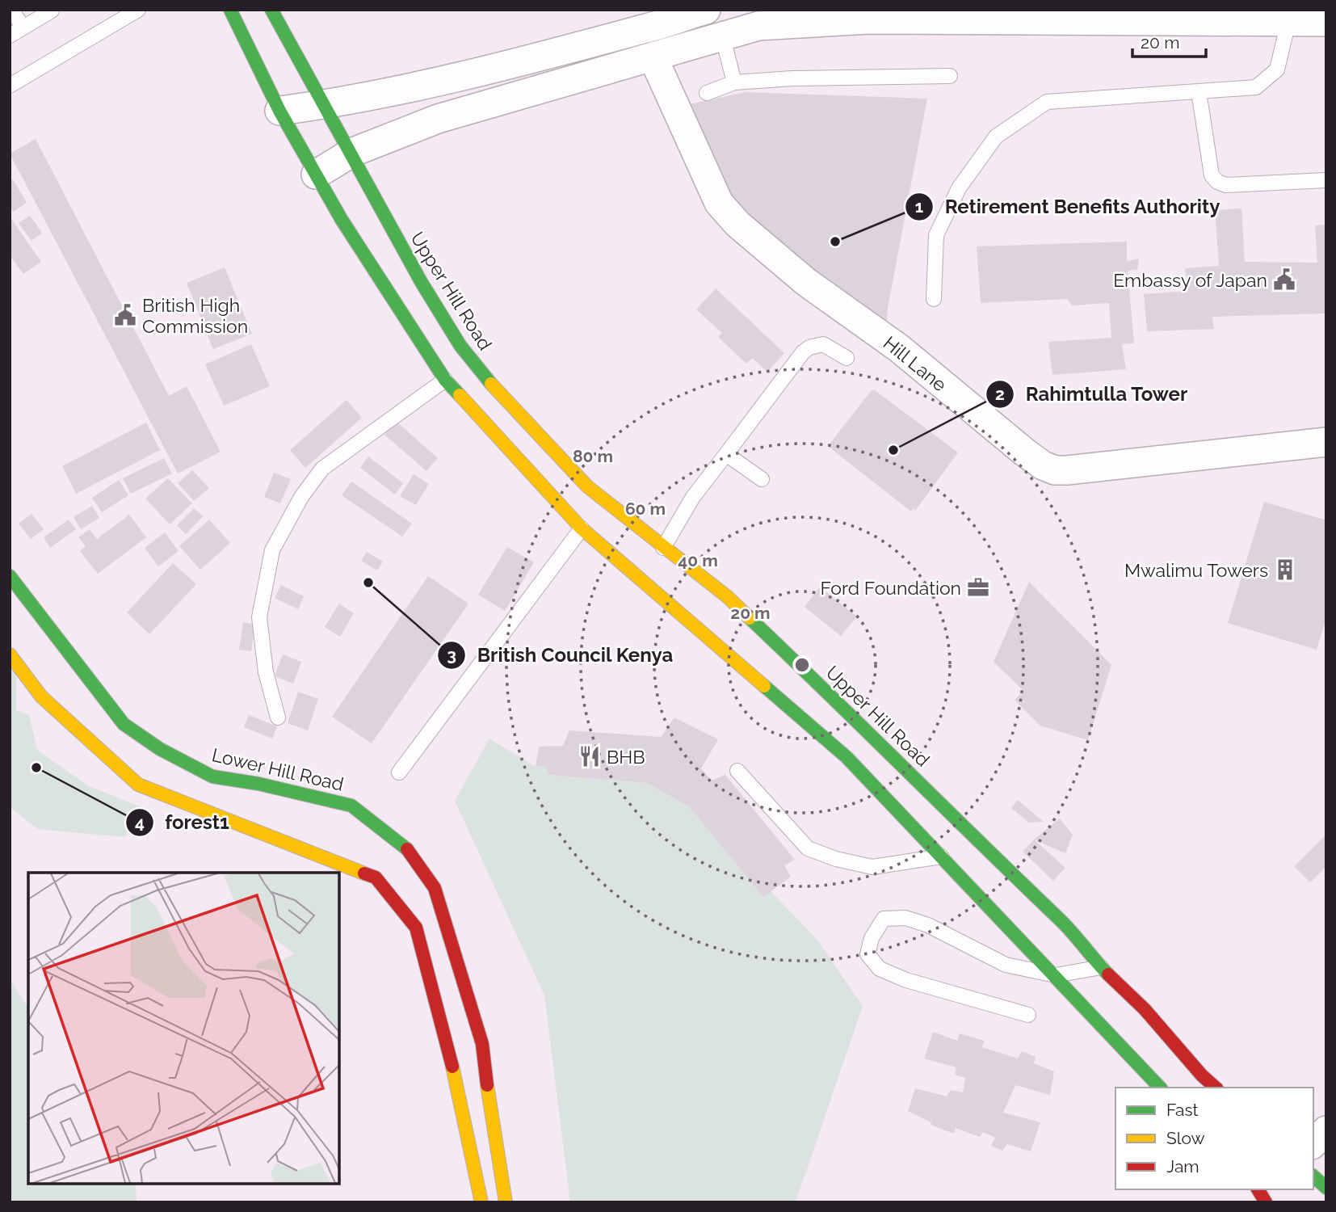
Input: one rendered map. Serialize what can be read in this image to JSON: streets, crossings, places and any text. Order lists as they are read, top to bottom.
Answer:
{
  "streets": {
    "street": ["Upper Hill Road", "Hill Lane", "Lower Hill Road"]
  },
  "places": {
    "other": [
      "Retirement Benefits Authority",
      "Rahimtulla Tower",
      "British Council Kenya",
      "forest1"
    ],
    "public building": ["Embassy of Japan", "British High Commission"],
    "building": ["Mwalimu Towers"],
    "office": ["Ford Foundation"],
    "restaurant": ["BHB"]
  },
  "legend": ["Fast", "Slow", "Jam"],
  "scale_bar": "20 m",
  "rings": [
    "80 m",
    "60 m",
    "40 m",
    "20 m"
  ]
}
